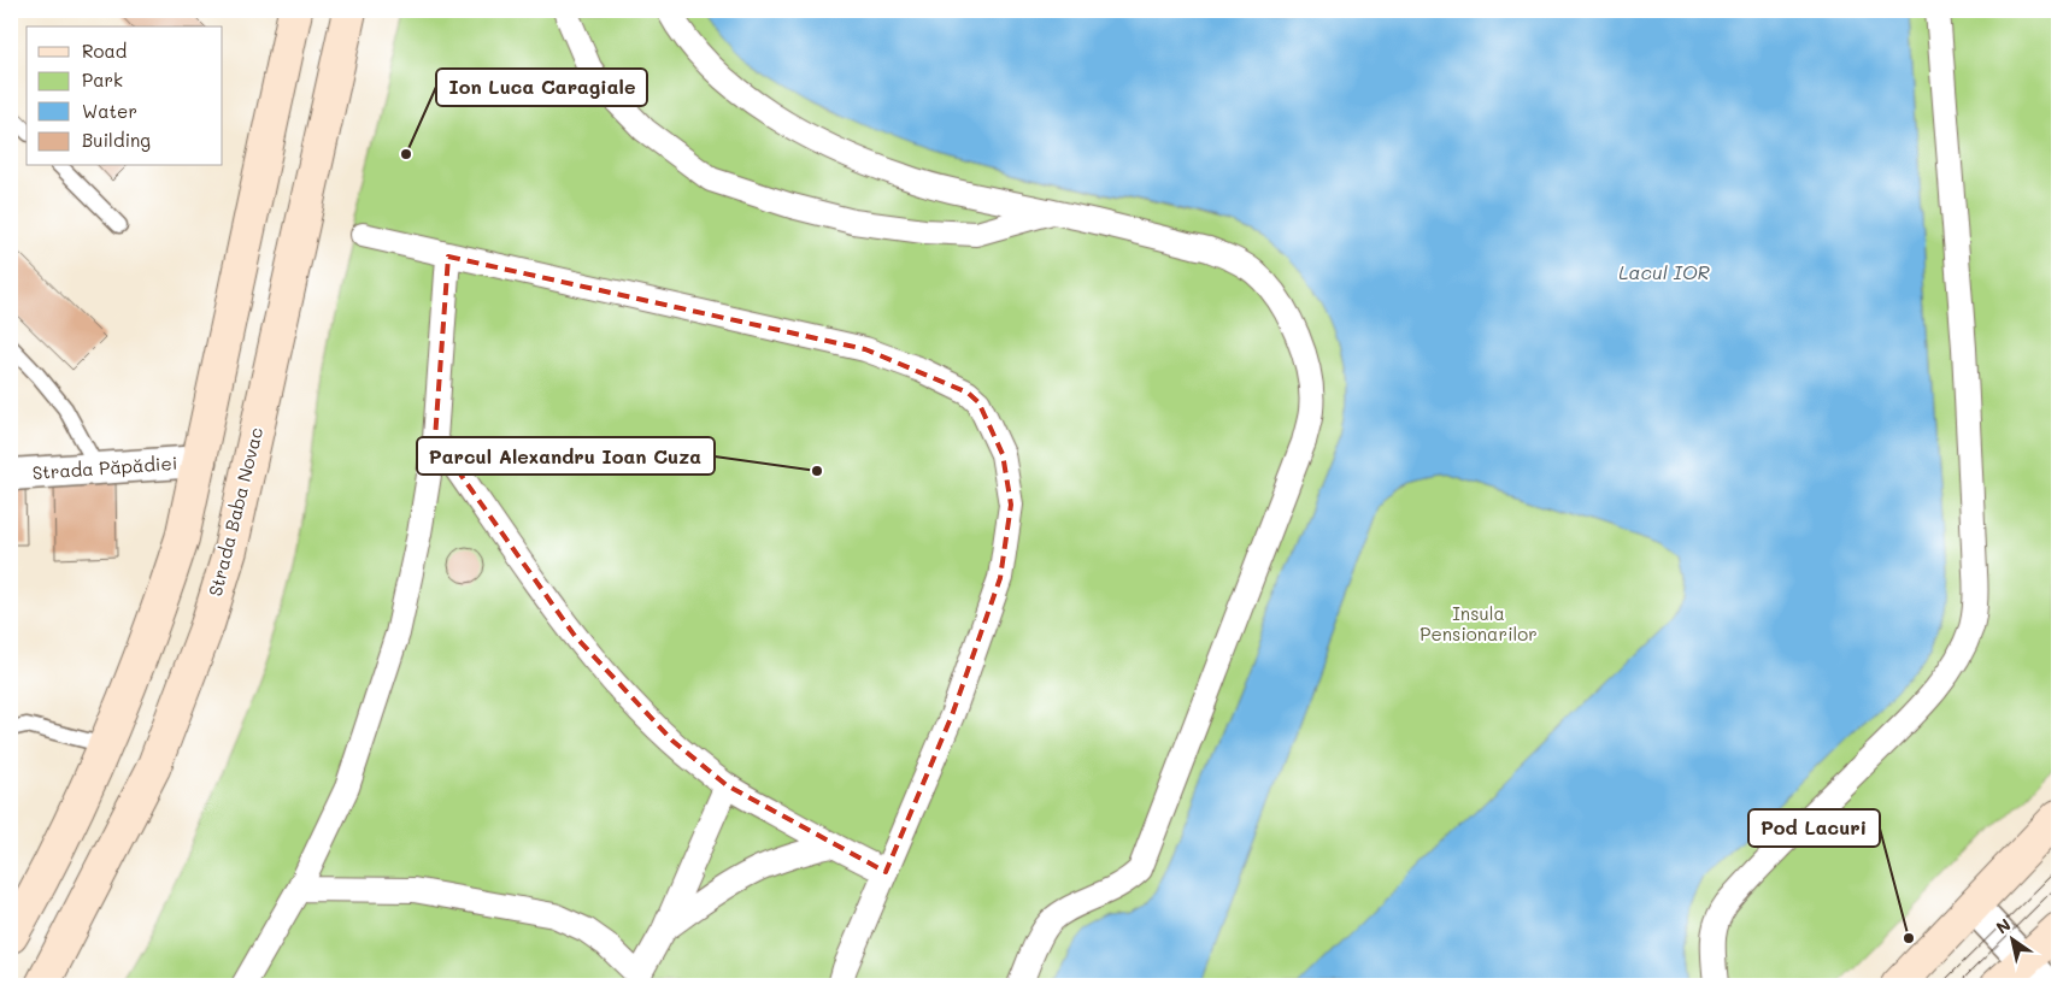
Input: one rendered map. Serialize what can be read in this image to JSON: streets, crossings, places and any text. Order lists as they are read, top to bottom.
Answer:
{
  "streets": {
    "main road": ["Strada Baba Novac"],
    "street": ["Strada Păpădiei"]
  },
  "water": ["Lacul IOR"],
  "parks": ["Insula Pensionarilor"],
  "places": ["Ion Luca Caragiale", "Parcul Alexandru Ioan Cuza", "Pod Lacuri"],
  "legend": [
    "Road",
    "Park",
    "Water",
    "Building"
  ],
  "north": "top left"
}
